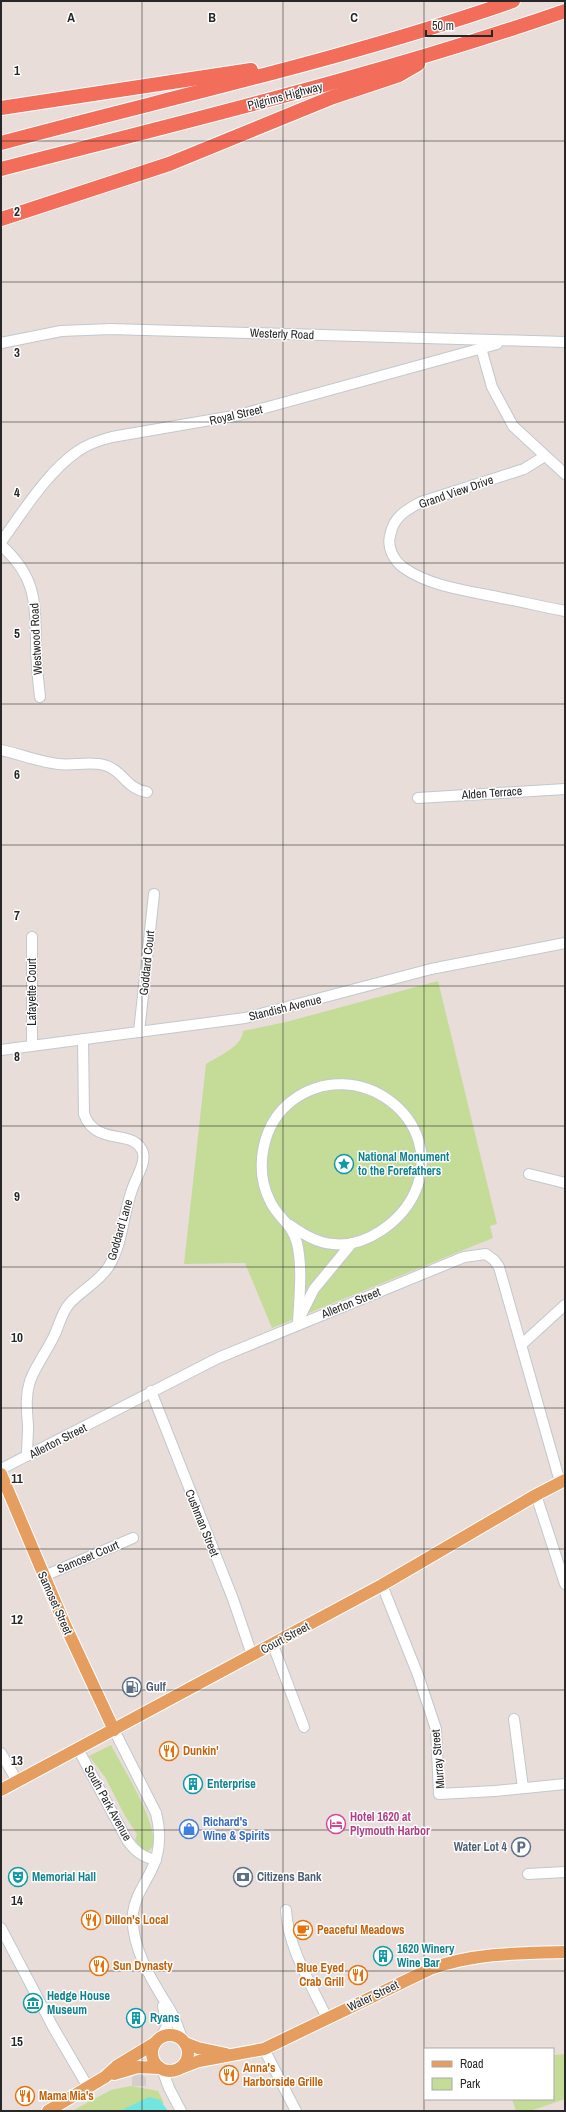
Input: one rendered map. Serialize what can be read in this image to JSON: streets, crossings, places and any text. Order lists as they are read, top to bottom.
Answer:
{
  "streets": {
    "highway": ["Pilgrims Highway"],
    "main road": ["Samoset Street", "Court Street", "Water Street"],
    "street": [
      "Westerly Road",
      "Royal Street",
      "Grand View Drive",
      "Westwood Road",
      "Alden Terrace",
      "Goddard Court",
      "Lafayette Court",
      "Standish Avenue",
      "Goddard Lane",
      "Allerton Street",
      "Cushman Street",
      "Samoset Court",
      "Murray Street",
      "South Park Avenue"
    ]
  },
  "crossings": [
    ["Westerly Road", "Royal Street"],
    ["Royal Street", "Westwood Road"],
    ["Goddard Court", "Standish Avenue"],
    ["Lafayette Court", "Standish Avenue"],
    ["Standish Avenue", "Goddard Lane"],
    ["Goddard Lane", "Allerton Street"],
    ["Allerton Street", "Cushman Street"],
    ["Allerton Street", "Court Street"],
    ["Cushman Street", "Court Street"],
    ["Samoset Court", "Samoset Street"],
    ["Samoset Street", "Court Street"],
    ["Court Street", "Murray Street"],
    ["Court Street", "South Park Avenue"]
  ],
  "places": {
    "place": ["National Monument to the Forefathers"],
    "fuel station": ["Gulf"],
    "restaurant": [
      "Dunkin'",
      "Dillon's Local",
      "Sun Dynasty",
      "Blue Eyed Crab Grill",
      "Anna's Harborside Grille",
      "Mama Mia's"
    ],
    "building": ["Enterprise", "1620 Winery Wine Bar", "Ryans"],
    "hotel": ["Hotel 1620 at Plymouth Harbor"],
    "shop": ["Richard's Wine & Spirits"],
    "parking": ["Water Lot 4"],
    "theatre": ["Memorial Hall"],
    "bank": ["Citizens Bank"],
    "cafe": ["Peaceful Meadows"],
    "museum": ["Hedge House Museum"]
  },
  "legend": ["Road", "Park"],
  "scale_bar": "50 m",
  "grid": {
    "columns": ["A", "B", "C"],
    "rows": [
      "1",
      "2",
      "3",
      "4",
      "5",
      "6",
      "7",
      "8",
      "9",
      "10",
      "11",
      "12",
      "13",
      "14",
      "15"
    ]
  }
}
